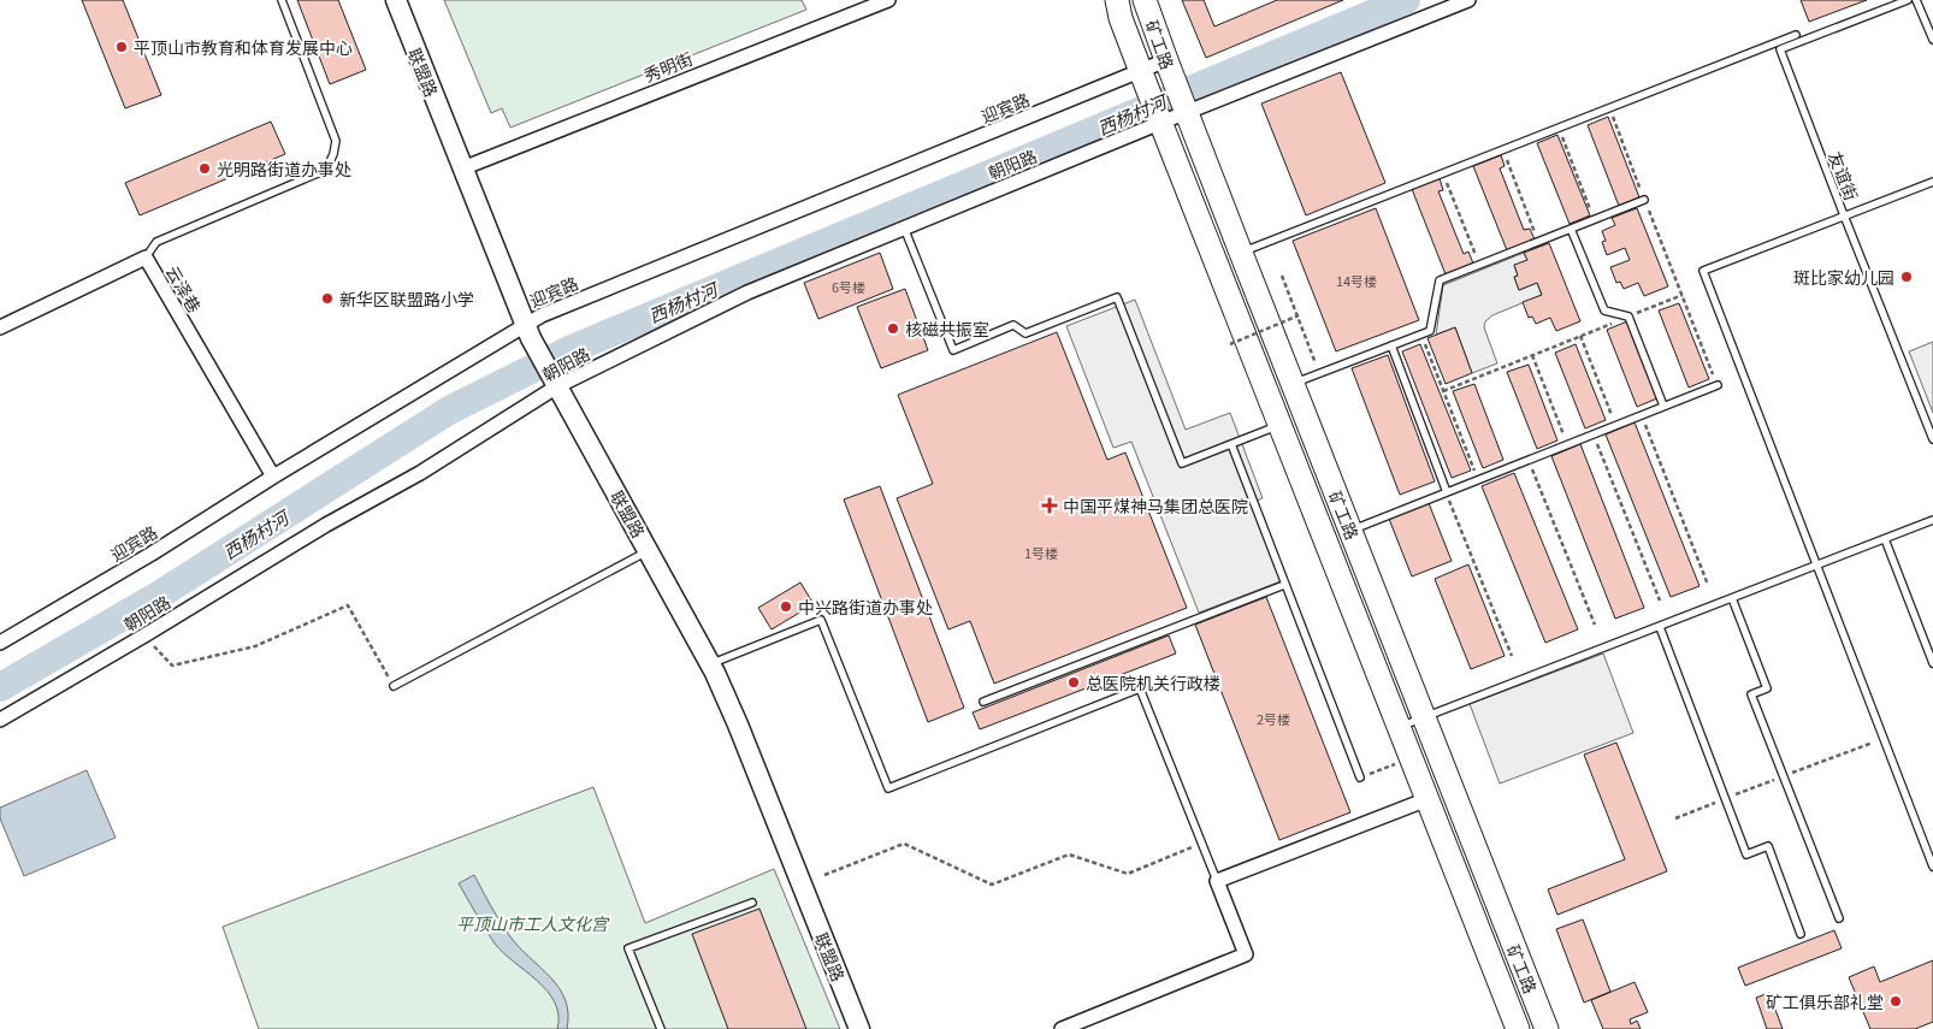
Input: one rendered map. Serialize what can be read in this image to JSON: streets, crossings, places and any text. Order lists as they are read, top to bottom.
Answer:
{
  "streets": {
    "main road": ["矿工路"],
    "street": [
      "秀明街",
      "联盟路",
      "迎宾路",
      "朝阳路",
      "云泽巷"
    ],
    "lane": ["友谊街"]
  },
  "crossings": [
    ["矿工路", "迎宾路"],
    ["矿工路", "朝阳路"],
    ["秀明街", "联盟路"],
    ["联盟路", "迎宾路"],
    ["联盟路", "朝阳路"],
    ["迎宾路", "云泽巷"]
  ],
  "water": ["西杨村河"],
  "parks": ["平顶山市工人文化宫"],
  "places": {
    "other": [
      "平顶山市教育和体育发展中心",
      "光明路街道办事处",
      "斑比家幼儿园",
      "新华区联盟路小学",
      "核磁共振室",
      "中兴路街道办事处",
      "总医院机关行政楼",
      "矿工俱乐部礼堂"
    ],
    "health": ["中国平煤神马集团总医院"]
  },
  "house_numbers": [
    "14号楼",
    "6号楼",
    "1号楼",
    "2号楼"
  ]
}
